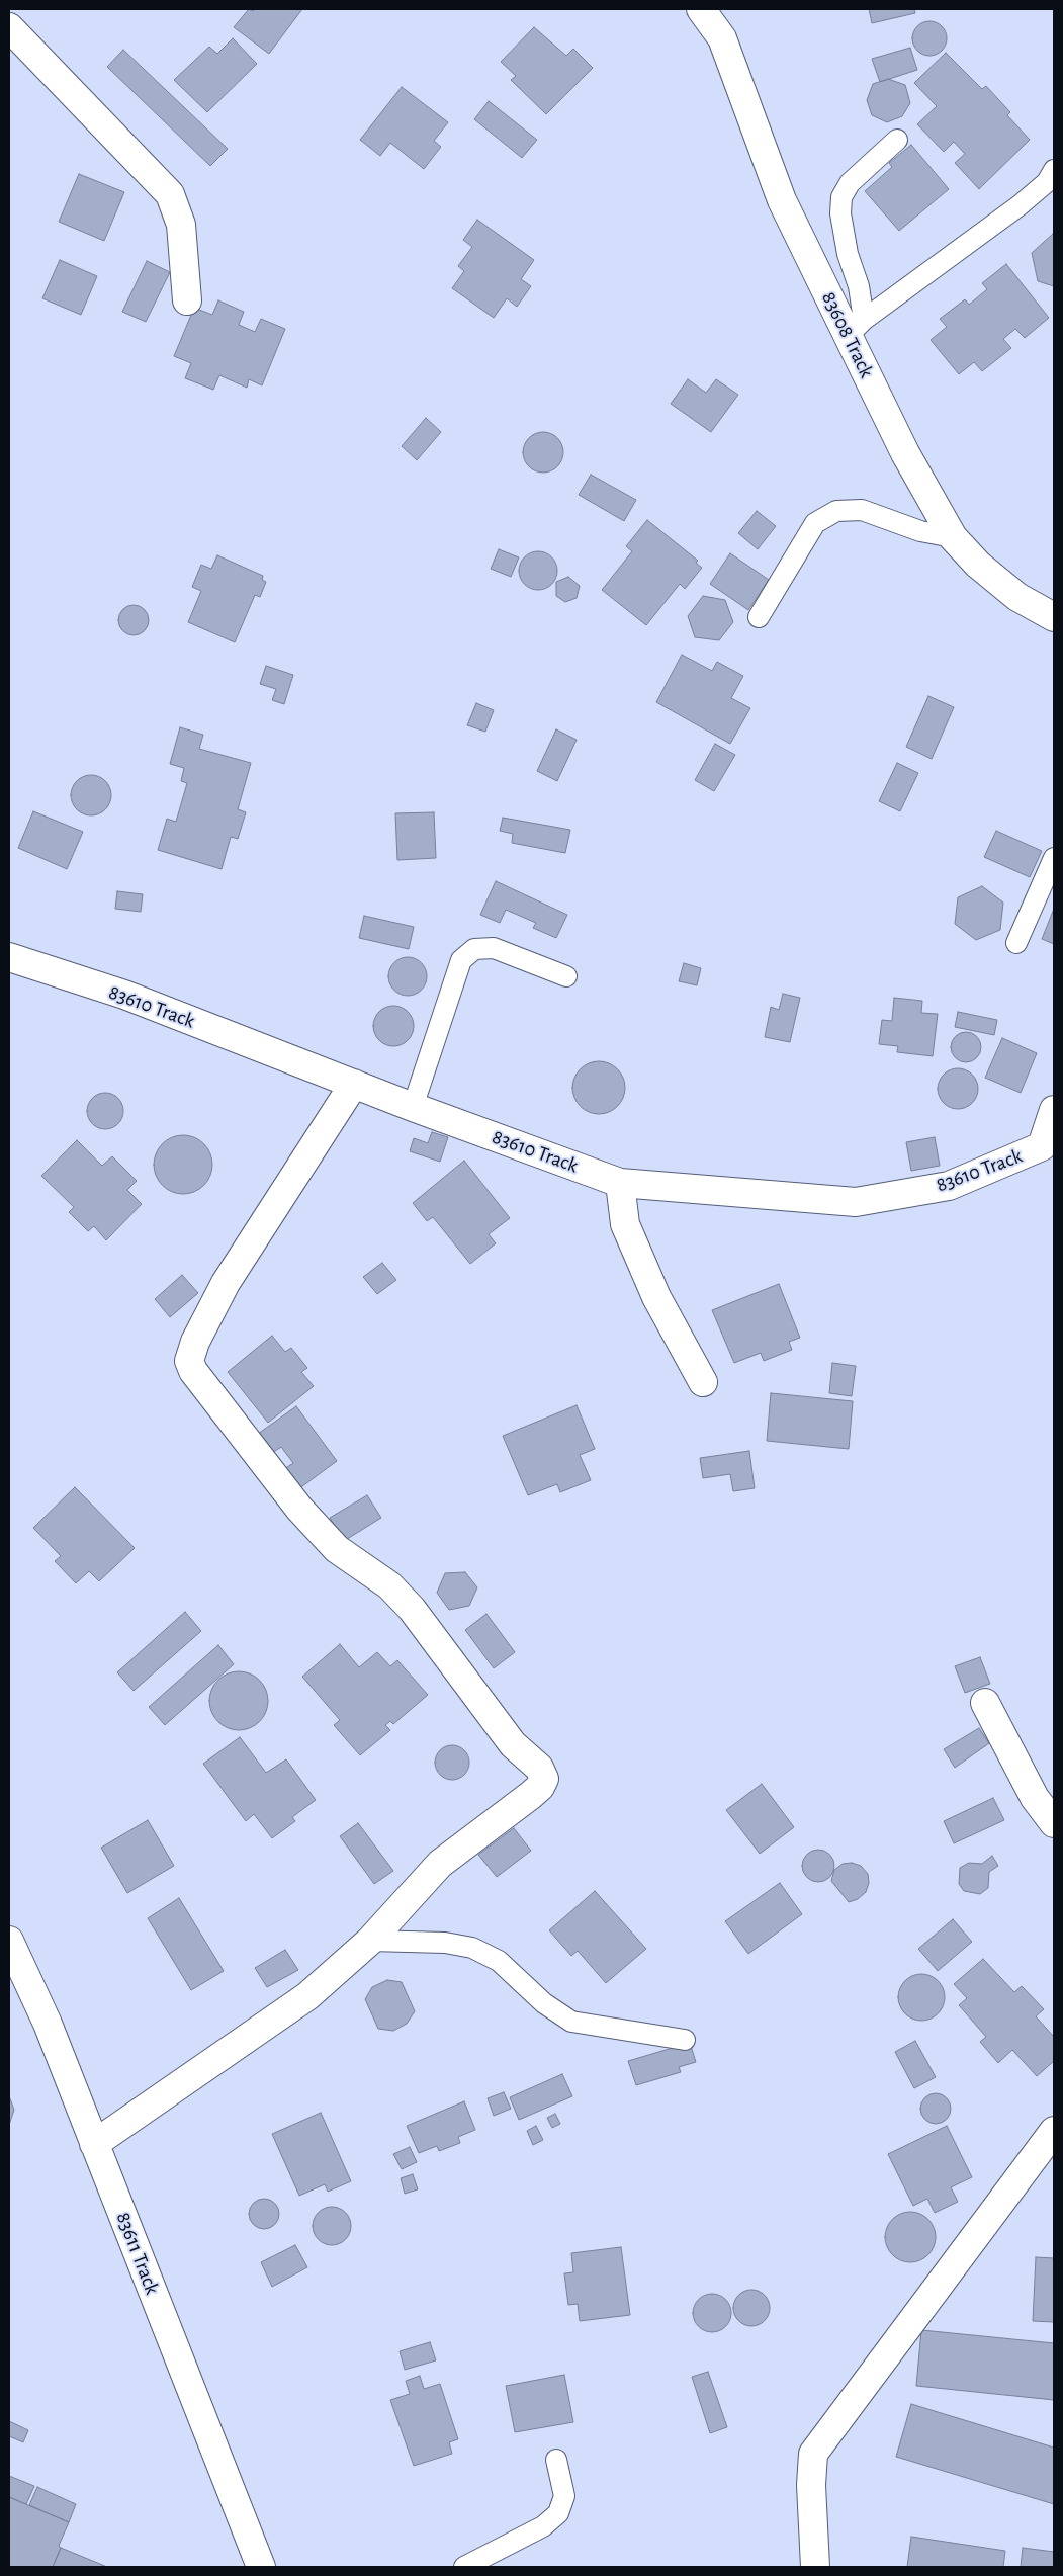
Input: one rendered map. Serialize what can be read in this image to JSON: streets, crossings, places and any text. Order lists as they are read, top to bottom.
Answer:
{
  "streets": {
    "street": ["83608 Track", "83610 Track", "83611 Track"]
  }
}
